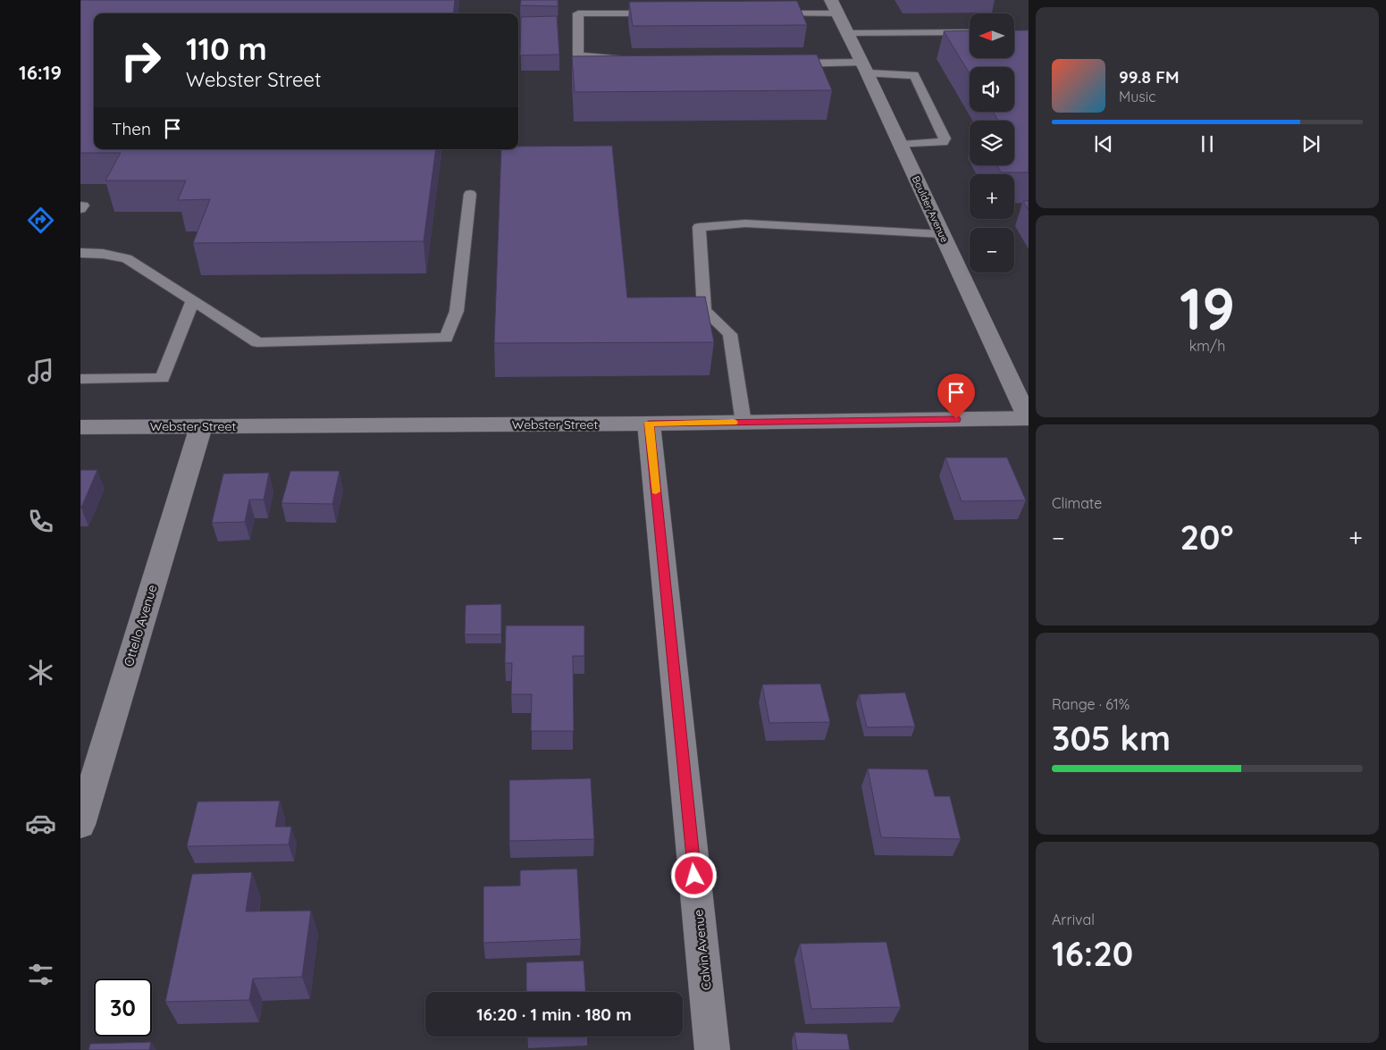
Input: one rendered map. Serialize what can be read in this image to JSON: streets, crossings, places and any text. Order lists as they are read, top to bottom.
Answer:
{
  "streets": {
    "street": [
      "Boulder Avenue",
      "Webster Street",
      "Ottello Avenue",
      "Calvin Avenue"
    ]
  },
  "crossings": [
    ["Boulder Avenue", "Webster Street"],
    ["Webster Street", "Ottello Avenue"],
    ["Webster Street", "Calvin Avenue"]
  ],
  "north": "left",
  "page": {
    "tabs": "16:19",
    "map_buttons": ["+", "−"],
    "turn": ["110 m", "Webster Street"],
    "song": ["99.8 FM", "Music"],
    "then": "Then",
    "tile": [
      ["19", "km/h"],
      "Climate",
      ["Range · 61%", "305 km"],
      ["Arrival", "16:20"]
    ],
    "heat": ["−", "20°", "+"],
    "limit": "30",
    "trip": "16:20 · 1 min · 180 m"
  }
}
